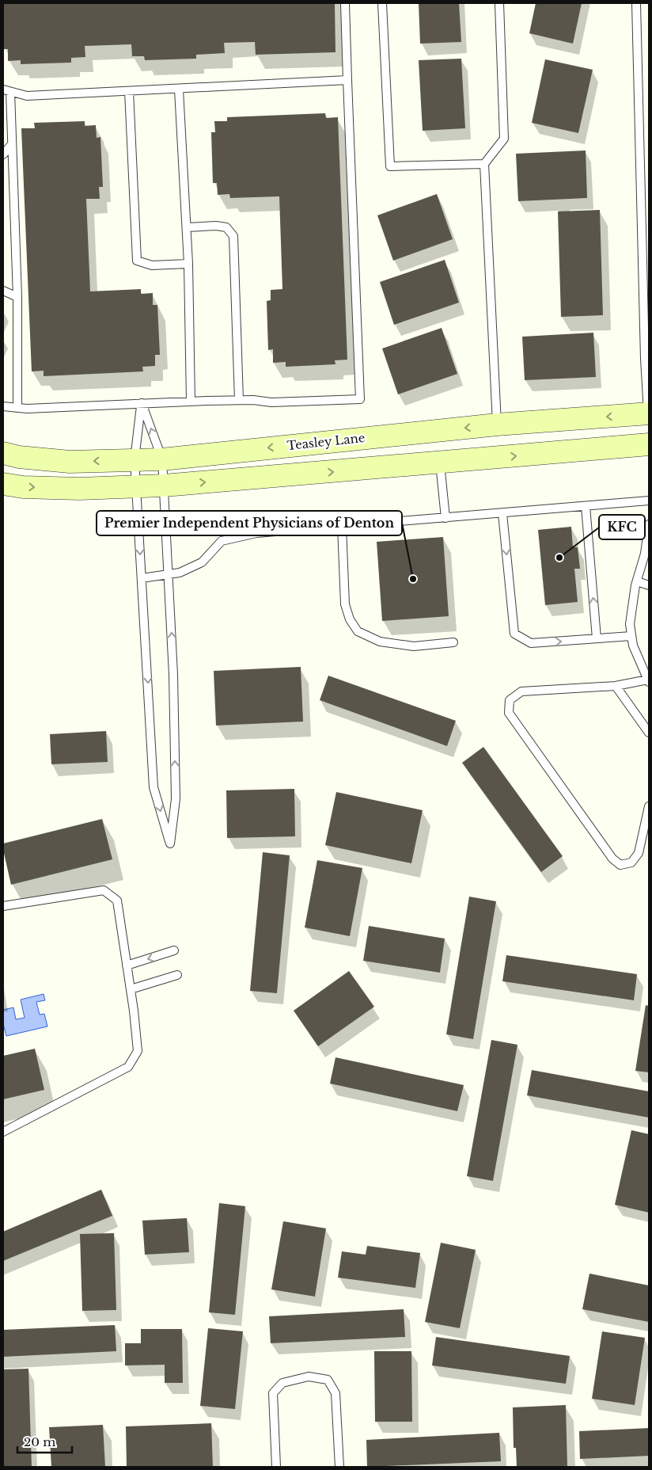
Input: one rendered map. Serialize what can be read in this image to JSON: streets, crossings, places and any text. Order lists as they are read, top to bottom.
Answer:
{
  "streets": {
    "main road": ["Teasley Lane"]
  },
  "places": ["KFC", "Premier Independent Physicians of Denton"],
  "scale_bar": "20 m"
}
